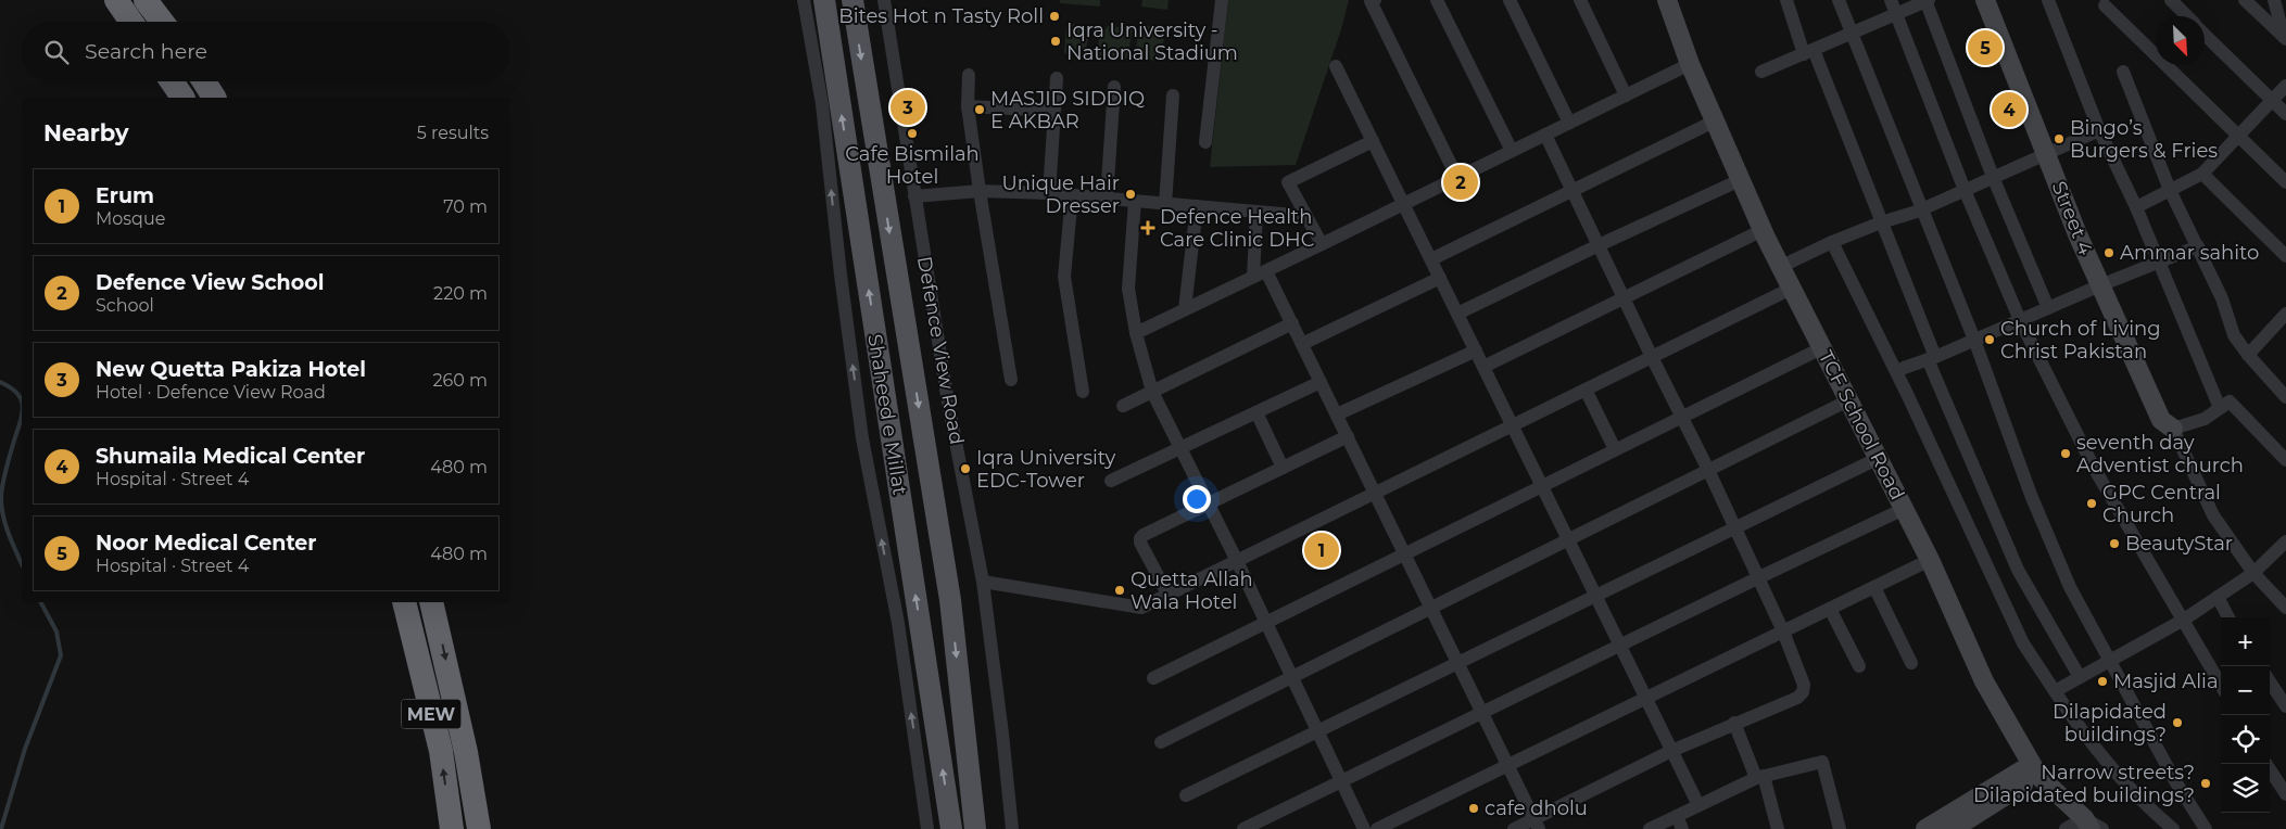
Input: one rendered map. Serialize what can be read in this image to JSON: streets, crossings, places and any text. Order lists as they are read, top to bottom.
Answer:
{
  "streets": {
    "highway": ["MEW"],
    "main road": ["Shaheed e Millat"],
    "street": ["Street 4", "Defence View Road", "TCF School Road"]
  },
  "places": {
    "other": [
      "Bites Hot n Tasty Roll",
      "Iqra University - National Stadium",
      "MASJID SIDDIQ E AKBAR",
      "Cafe Bismilah Hotel",
      "Bingo’s Burgers & Fries",
      "Unique Hair Dresser",
      "Ammar sahito",
      "Church of Living Christ Pakistan",
      "seventh day Adventist church",
      "Iqra University EDC-Tower",
      "GPC Central Church",
      "BeautyStar",
      "Quetta Allah Wala Hotel",
      "Masjid Alia",
      "Dilapidated buildings?",
      "Narrow streets? Dilapidated buildings?",
      "cafe dholu"
    ],
    "health": ["Defence Health Care Clinic DHC"]
  },
  "north": "bottom right",
  "page": {
    "search": "Search here",
    "pins": [
      "5",
      "3",
      "4",
      "2",
      "1"
    ],
    "heading": ["Nearby", "5 results"],
    "list": [
      {
        "mark": "1",
        "name": "Erum",
        "note": "Mosque",
        "value": "70 m"
      },
      {
        "mark": "2",
        "name": "Defence View School",
        "note": "School",
        "value": "220 m"
      },
      {
        "mark": "3",
        "name": "New Quetta Pakiza Hotel",
        "note": "Hotel · Defence View Road",
        "value": "260 m"
      },
      {
        "mark": "4",
        "name": "Shumaila Medical Center",
        "note": "Hospital · Street 4",
        "value": "480 m"
      },
      {
        "mark": "5",
        "name": "Noor Medical Center",
        "note": "Hospital · Street 4",
        "value": "480 m"
      }
    ],
    "map_buttons": ["+", "−"]
  }
}
